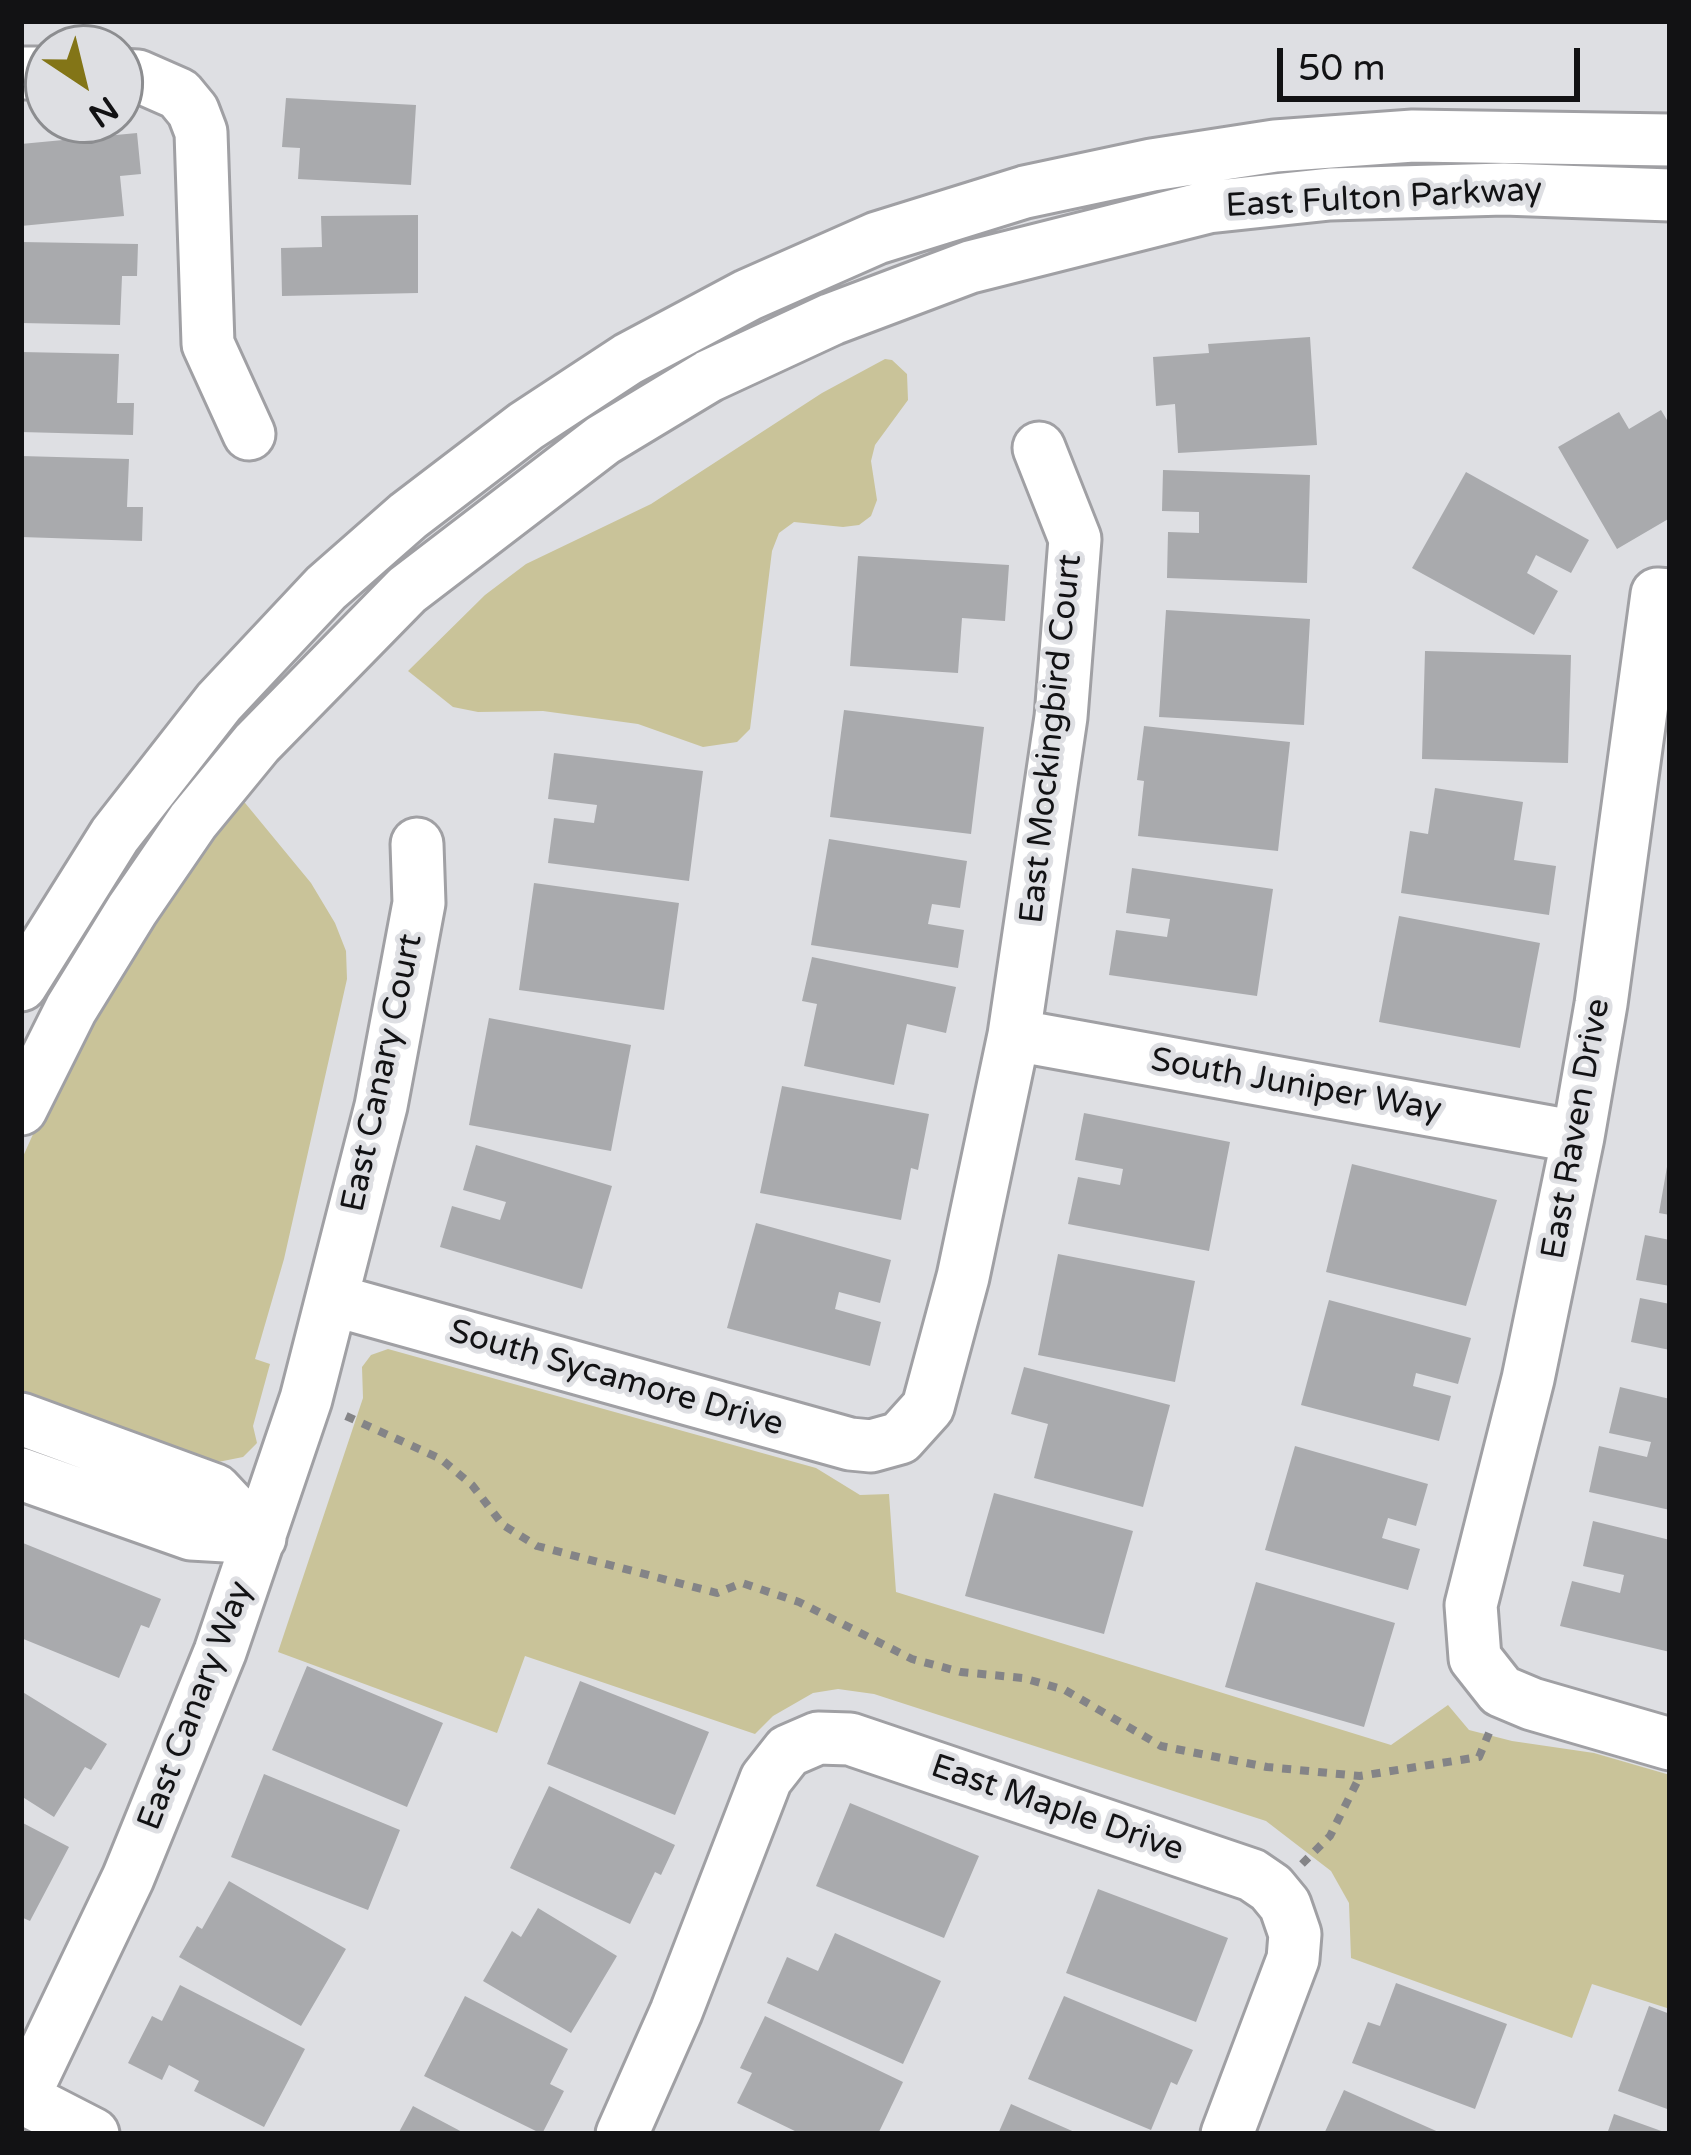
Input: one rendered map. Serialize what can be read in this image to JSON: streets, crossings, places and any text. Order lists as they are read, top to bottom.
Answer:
{
  "streets": {
    "street": [
      "East Fulton Parkway",
      "East Mockingbird Court",
      "East Canary Court",
      "South Juniper Way",
      "East Raven Drive",
      "South Sycamore Drive",
      "East Canary Way",
      "East Maple Drive"
    ]
  },
  "crossings": [
    ["East Mockingbird Court", "South Juniper Way"],
    ["East Mockingbird Court", "South Sycamore Drive"],
    ["East Canary Court", "South Sycamore Drive"],
    ["East Canary Court", "East Canary Way"],
    ["South Juniper Way", "East Raven Drive"],
    ["South Sycamore Drive", "East Canary Way"]
  ],
  "scale_bar": "50 m",
  "north": "bottom right"
}
